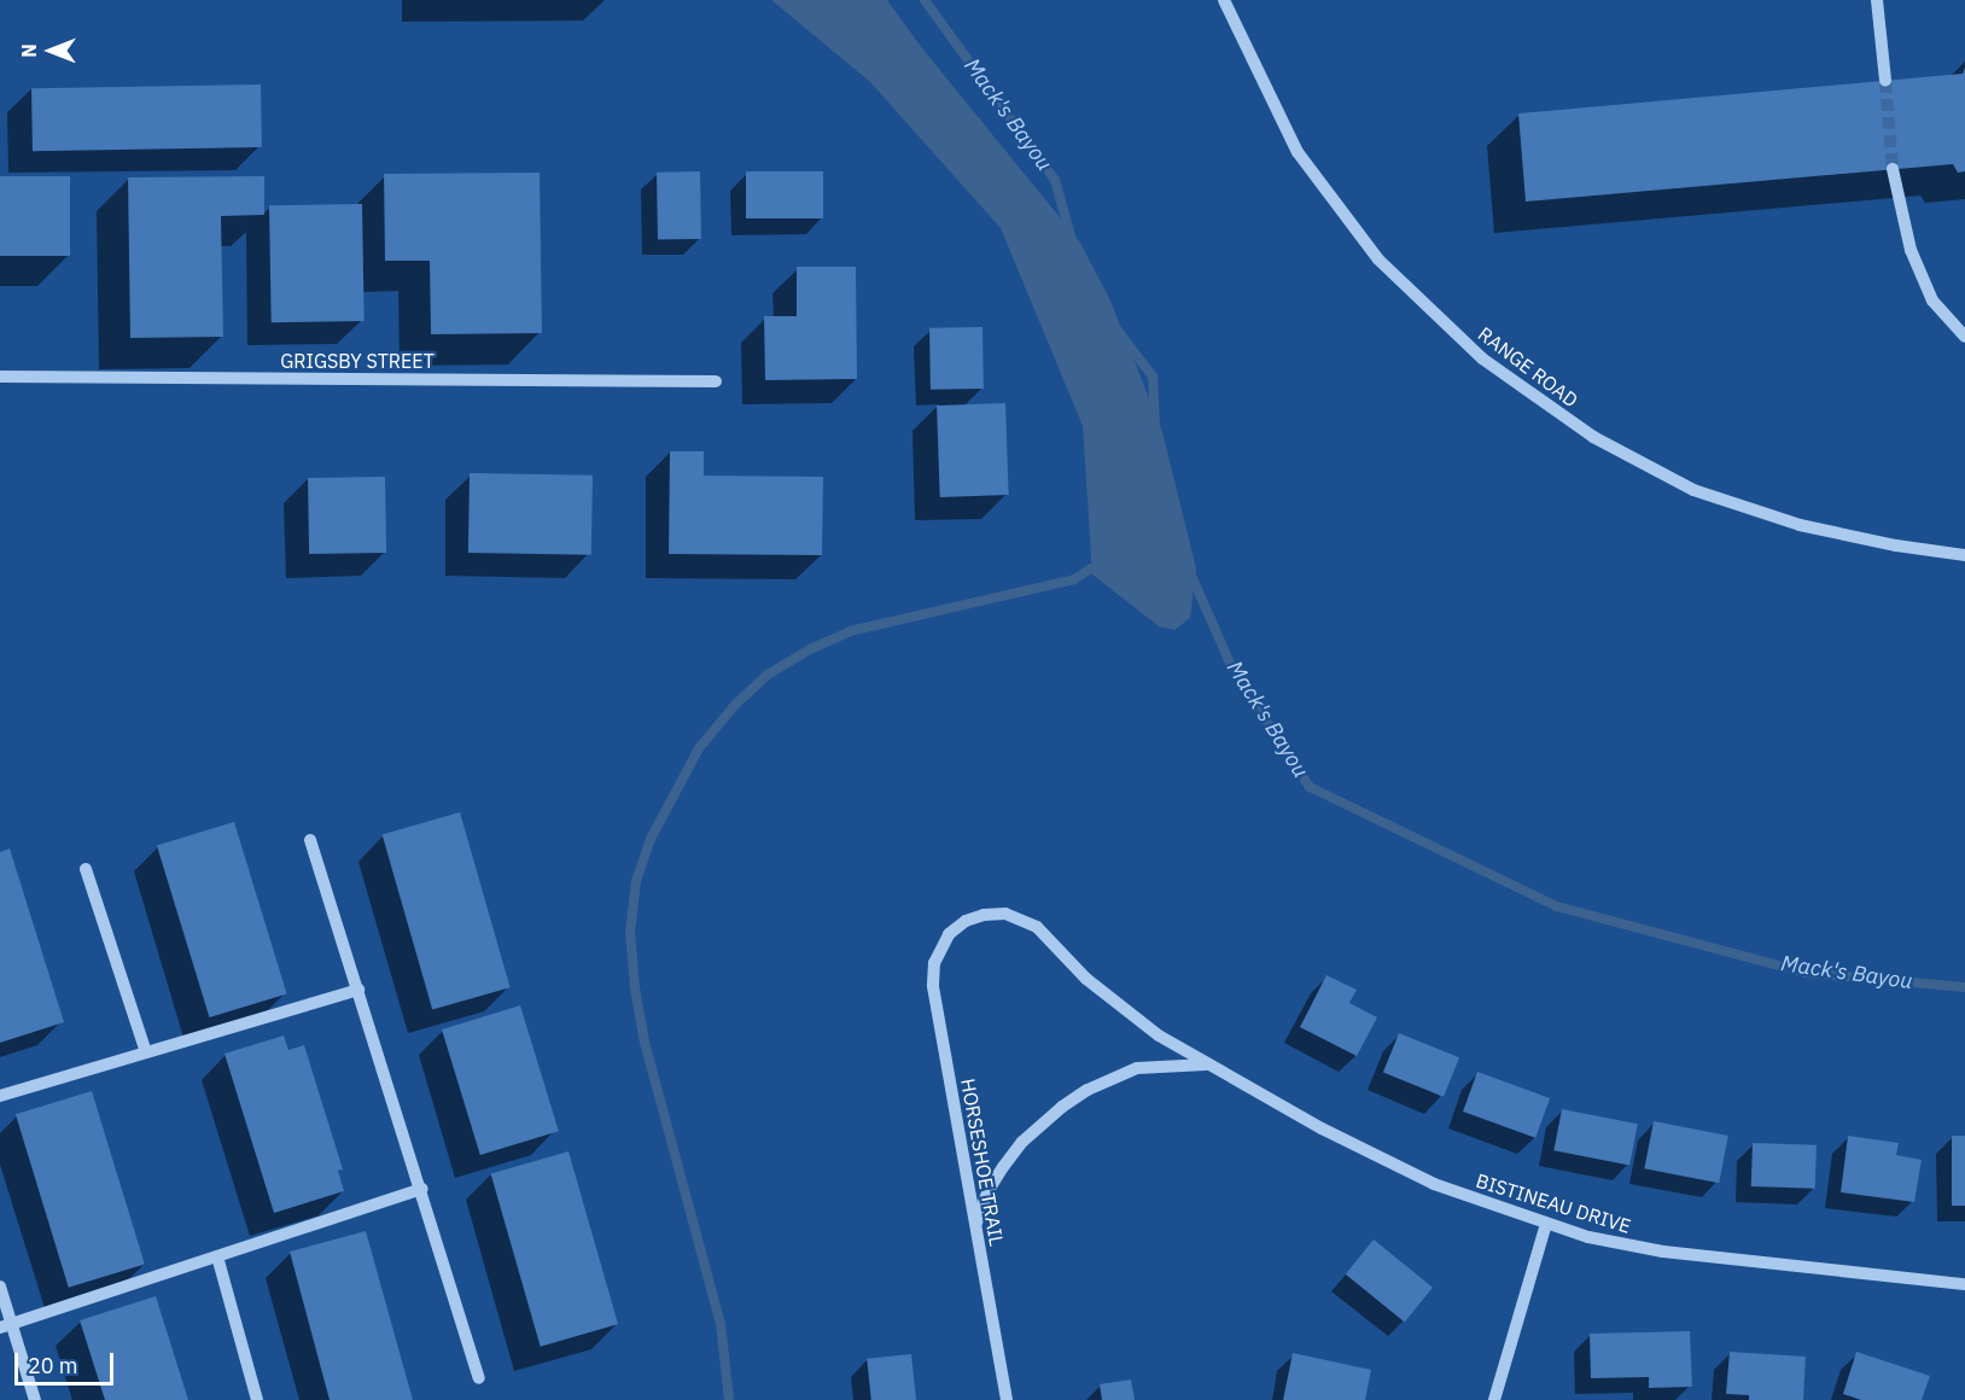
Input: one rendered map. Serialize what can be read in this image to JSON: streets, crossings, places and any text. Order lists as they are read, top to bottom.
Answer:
{
  "streets": {
    "street": [
      "GRIGSBY STREET",
      "RANGE ROAD",
      "HORSESHOE TRAIL",
      "BISTINEAU DRIVE"
    ]
  },
  "crossings": [
    ["HORSESHOE TRAIL", "BISTINEAU DRIVE"]
  ],
  "water": ["Mack's Bayou"],
  "scale_bar": "20 m",
  "north": "left"
}
